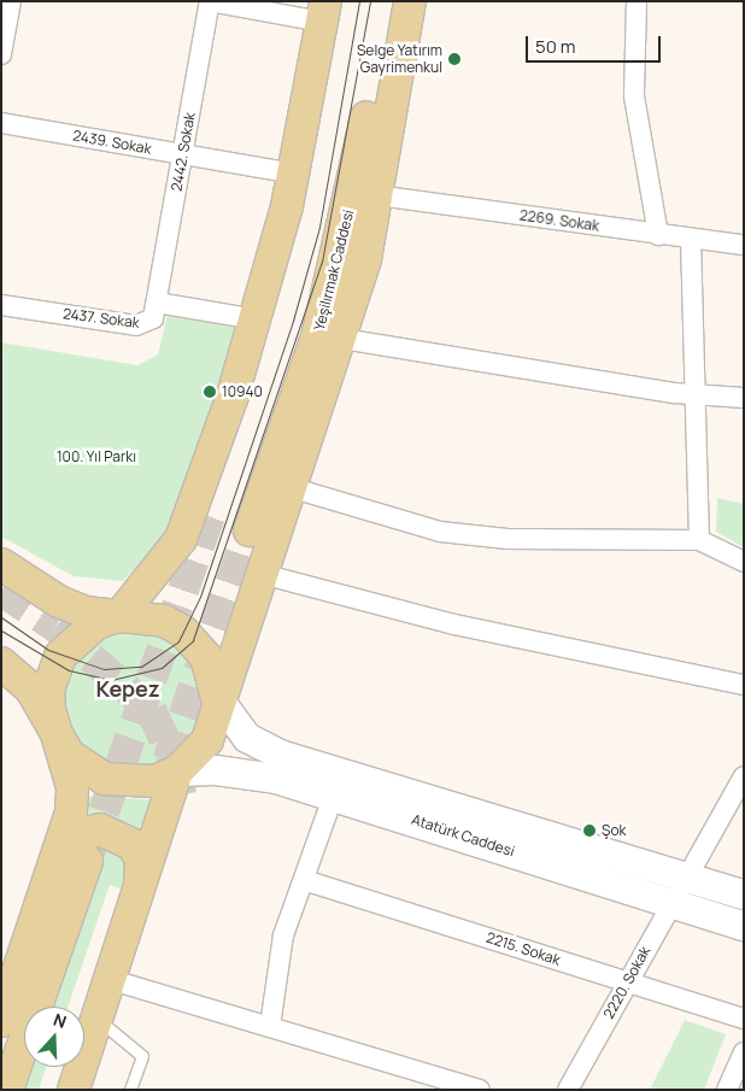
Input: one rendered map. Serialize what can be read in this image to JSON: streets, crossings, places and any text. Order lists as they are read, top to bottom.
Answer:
{
  "streets": {
    "main road": ["Yeşilırmak Caddesi", "Atatürk Caddesi"],
    "street": [
      "2439. Sokak",
      "2442. Sokak",
      "2269. Sokak",
      "2437. Sokak",
      "2215. Sokak",
      "2220. Sokak"
    ]
  },
  "crossings": [
    ["2439. Sokak", "2442. Sokak"],
    ["2442. Sokak", "2437. Sokak"],
    ["Atatürk Caddesi", "2220. Sokak"],
    ["2215. Sokak", "2220. Sokak"]
  ],
  "districts": ["Kepez"],
  "parks": ["100. Yıl Parkı"],
  "places": ["Selge Yatırım Gayrimenkul", "10940", "Şok"],
  "scale_bar": "50 m",
  "north": "top"
}
